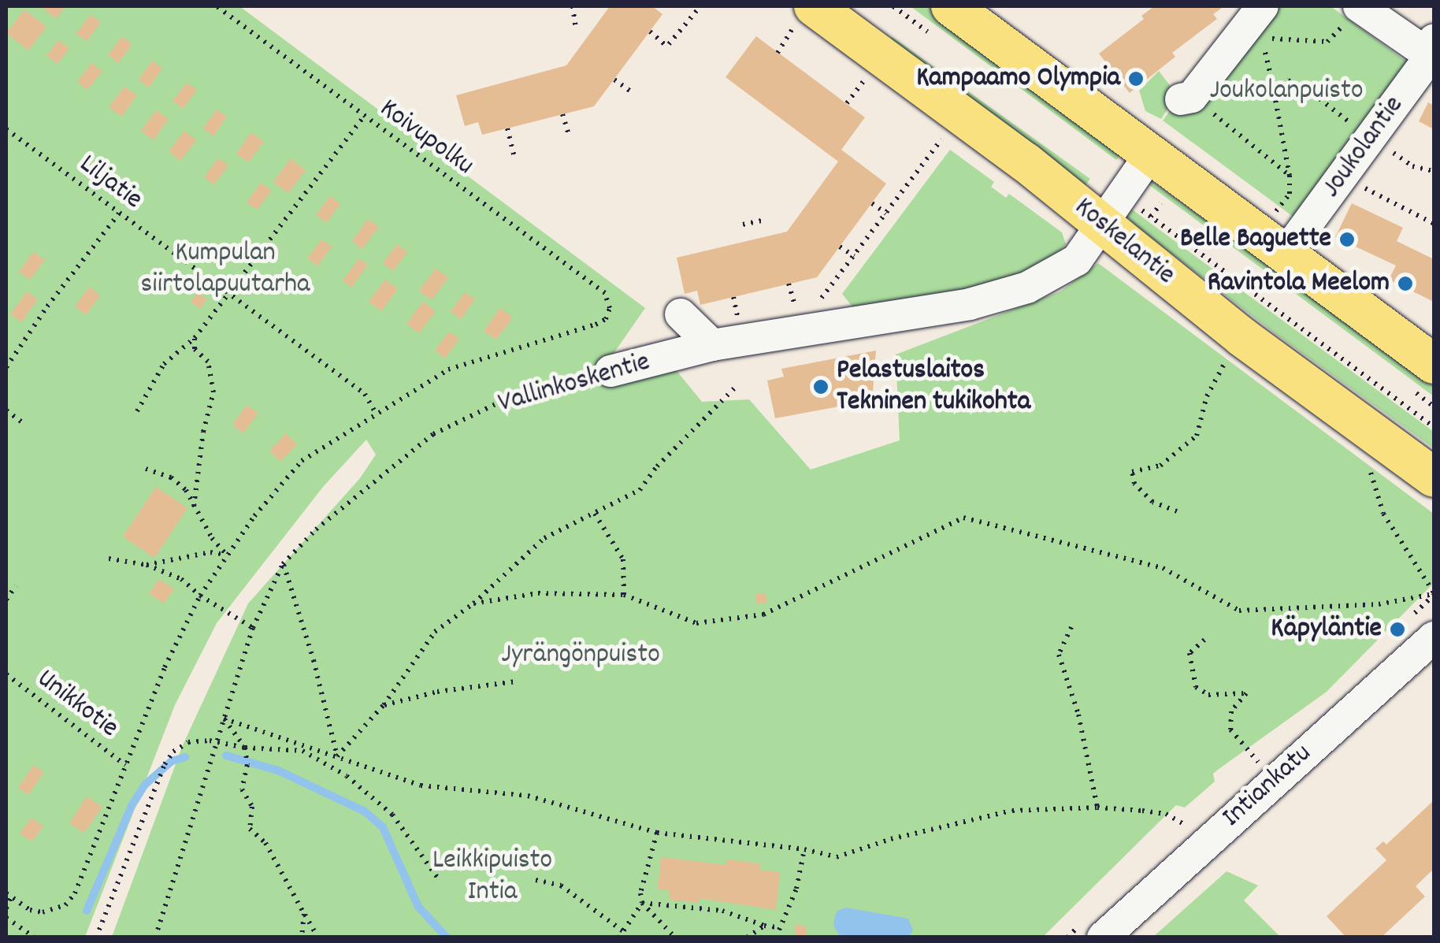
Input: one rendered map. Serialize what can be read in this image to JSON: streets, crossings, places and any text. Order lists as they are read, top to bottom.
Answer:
{
  "streets": {
    "main road": ["Koskelantie"],
    "street": ["Joukolantie", "Vallinkoskentie", "Intiankatu"],
    "path": ["Koivupolku", "Liljatie", "Unikkotie"]
  },
  "crossings": [
    ["Koivupolku", "Liljatie"],
    ["Koskelantie", "Vallinkoskentie"]
  ],
  "parks": [
    "Joukolanpuisto",
    "Kumpulan siirtolapuutarha",
    "Jyrängönpuisto",
    "Leikkipuisto Intia"
  ],
  "places": [
    "Kampaamo Olympia",
    "Belle Baguette",
    "Ravintola Meelom",
    "Pelastuslaitos Tekninen tukikohta",
    "Käpyläntie"
  ]
}
